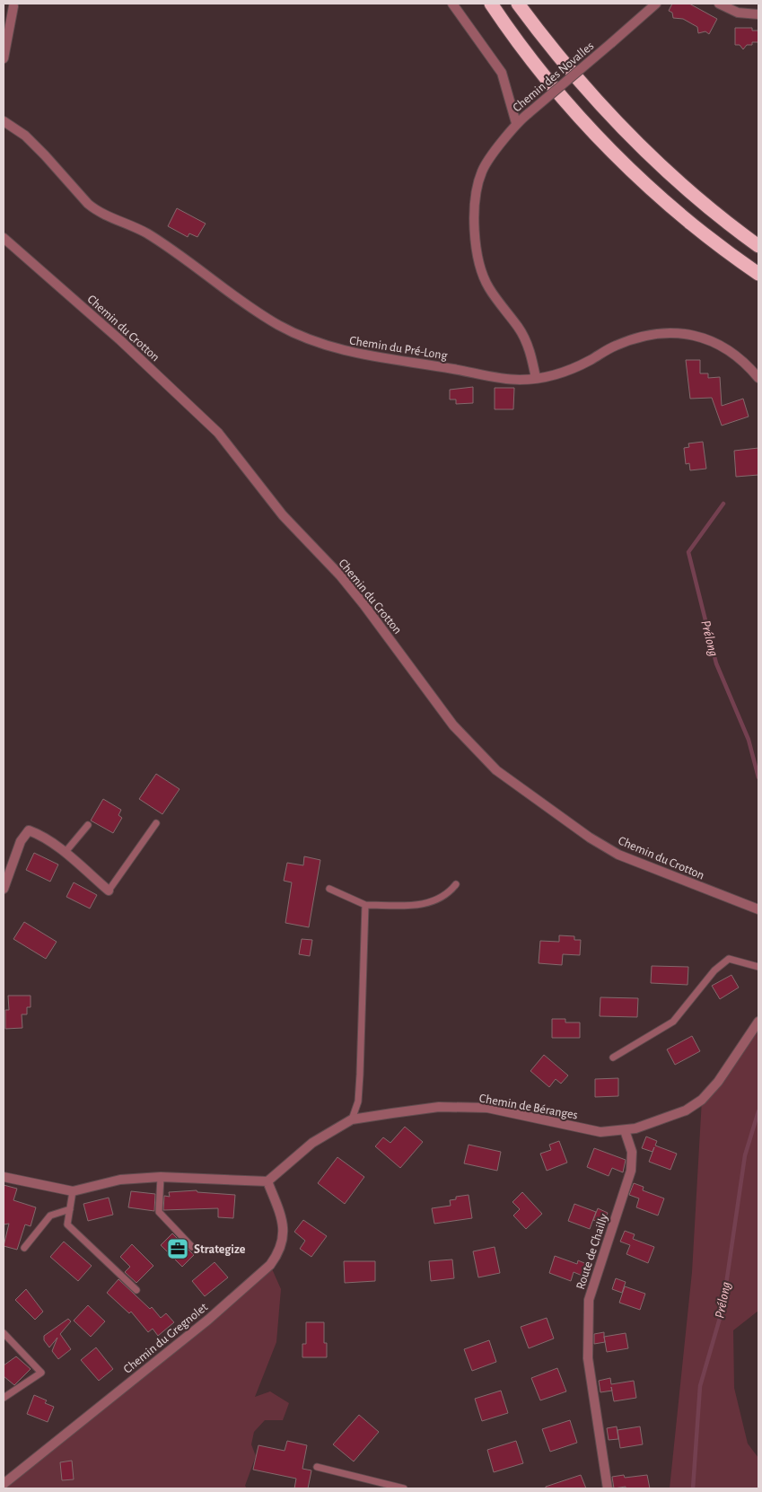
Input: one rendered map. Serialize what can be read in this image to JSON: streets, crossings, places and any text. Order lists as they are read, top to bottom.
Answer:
{
  "streets": {
    "street": [
      "Chemin des Novalles",
      "Chemin du Crotton",
      "Chemin du Pré-Long",
      "Chemin de Béranges",
      "Route de Chailly",
      "Chemin du Gregnolet"
    ]
  },
  "crossings": [
    ["Chemin des Novalles", "Chemin du Pré-Long"],
    ["Chemin de Béranges", "Route de Chailly"],
    ["Chemin de Béranges", "Chemin du Gregnolet"]
  ],
  "water": ["Prélong"],
  "places": {
    "office": ["Strategize"]
  }
}
